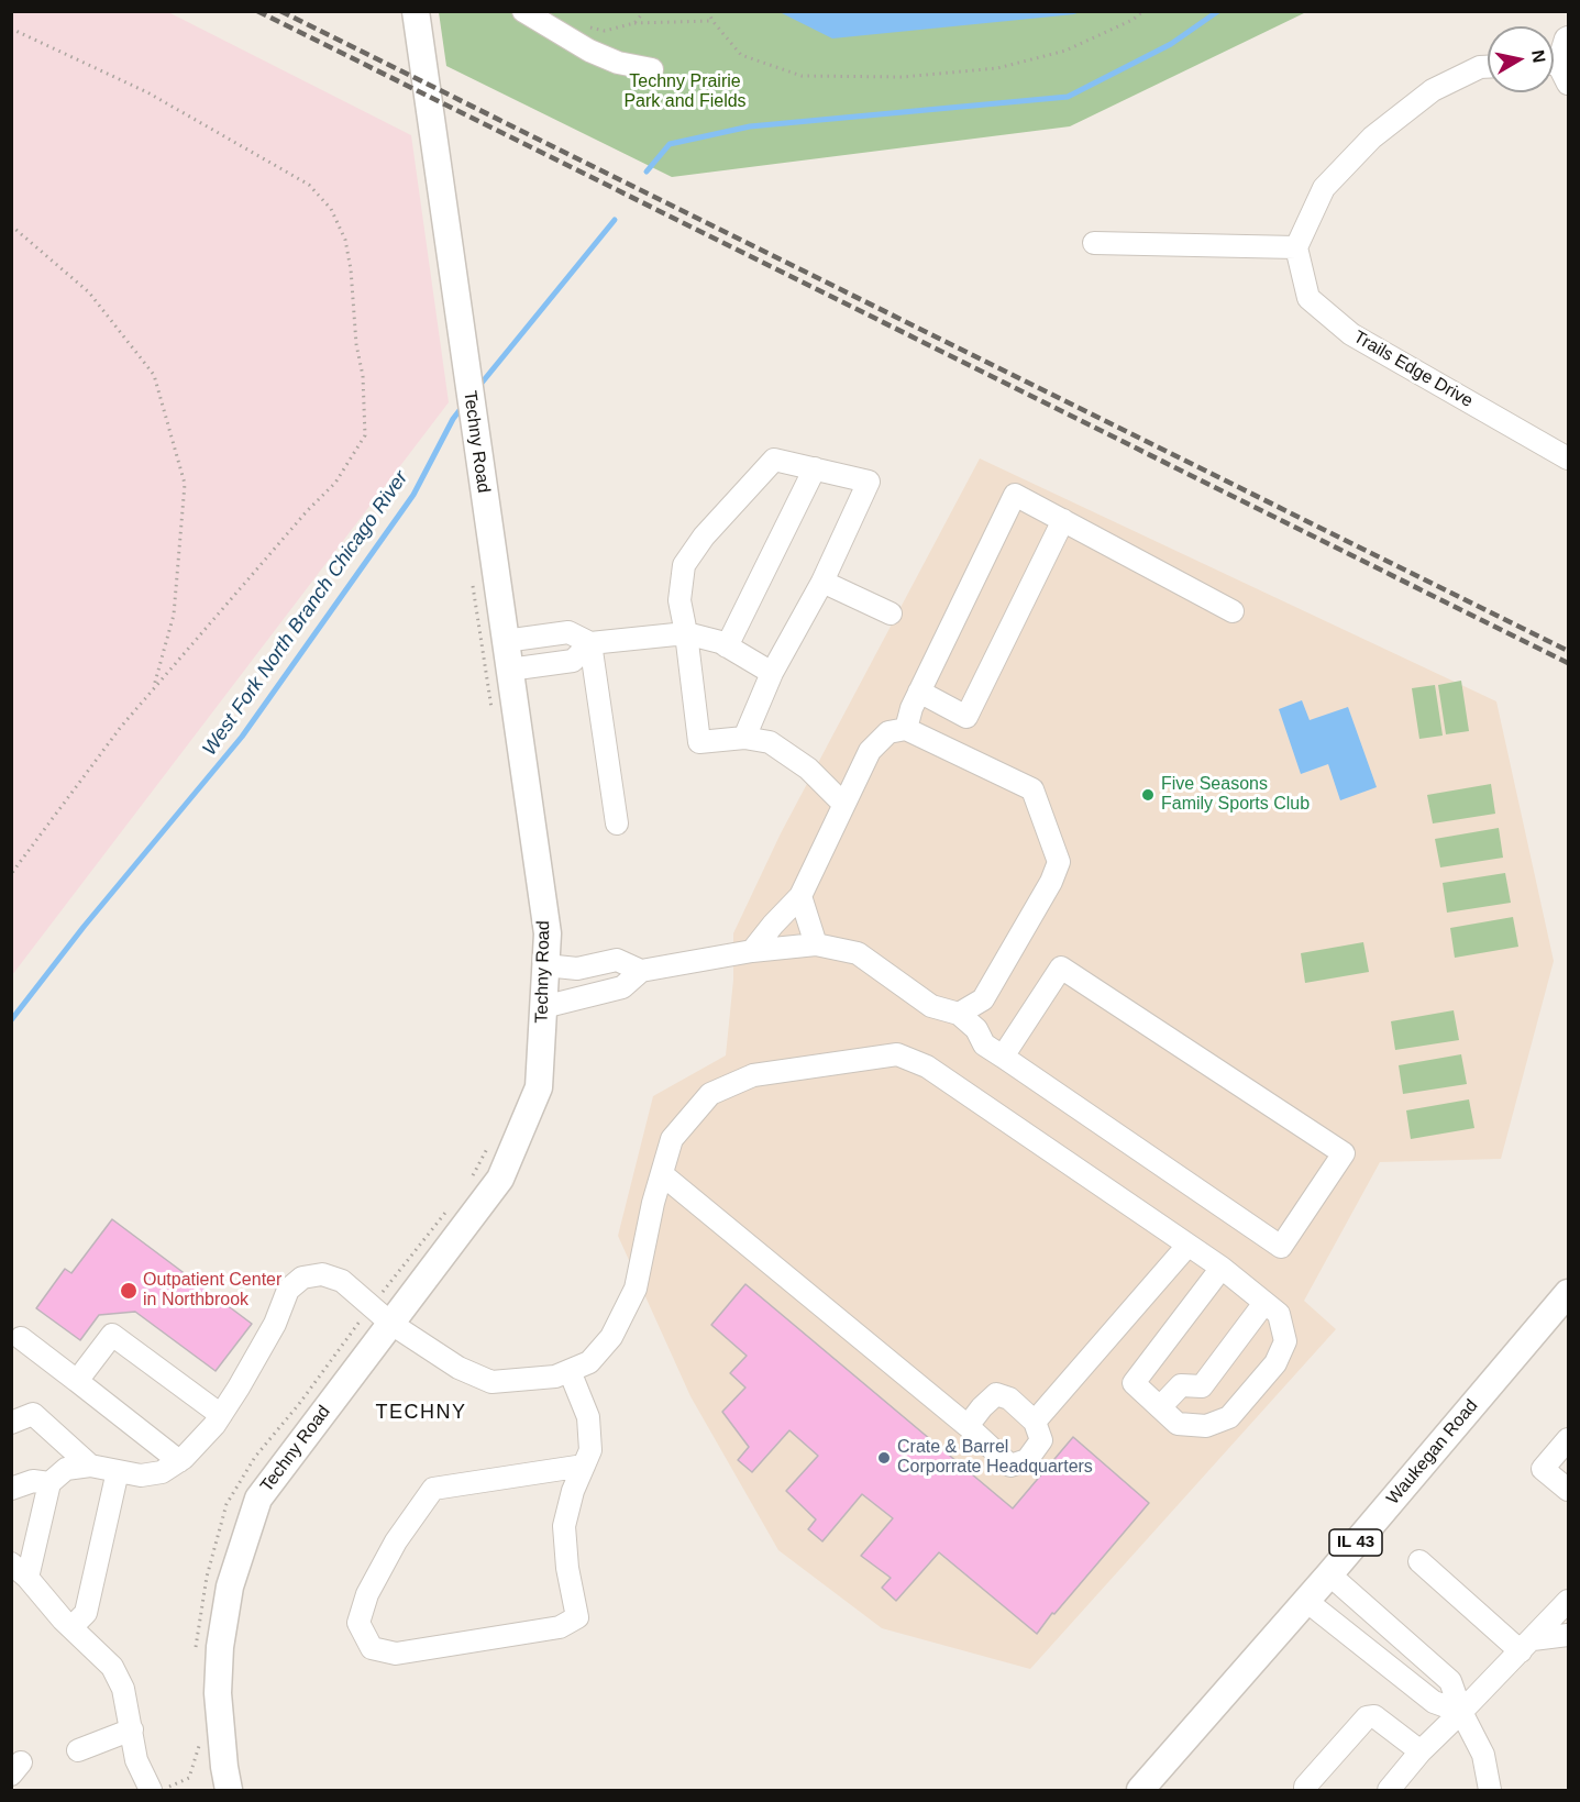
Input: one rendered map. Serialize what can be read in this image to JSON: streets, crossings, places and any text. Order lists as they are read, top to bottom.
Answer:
{
  "streets": {
    "main road": ["Techny Road", "Waukegan Road", "IL 43"],
    "street": ["Trails Edge Drive"]
  },
  "districts": ["TECHNY"],
  "water": ["West Fork North Branch Chicago River"],
  "parks": ["Techny Prairie Park and Fields"],
  "places": ["Five Seasons Family Sports Club", "Outpatient Center in Northbrook", "Crate & Barrel Corporrate Headquarters"],
  "north": "right"
}
